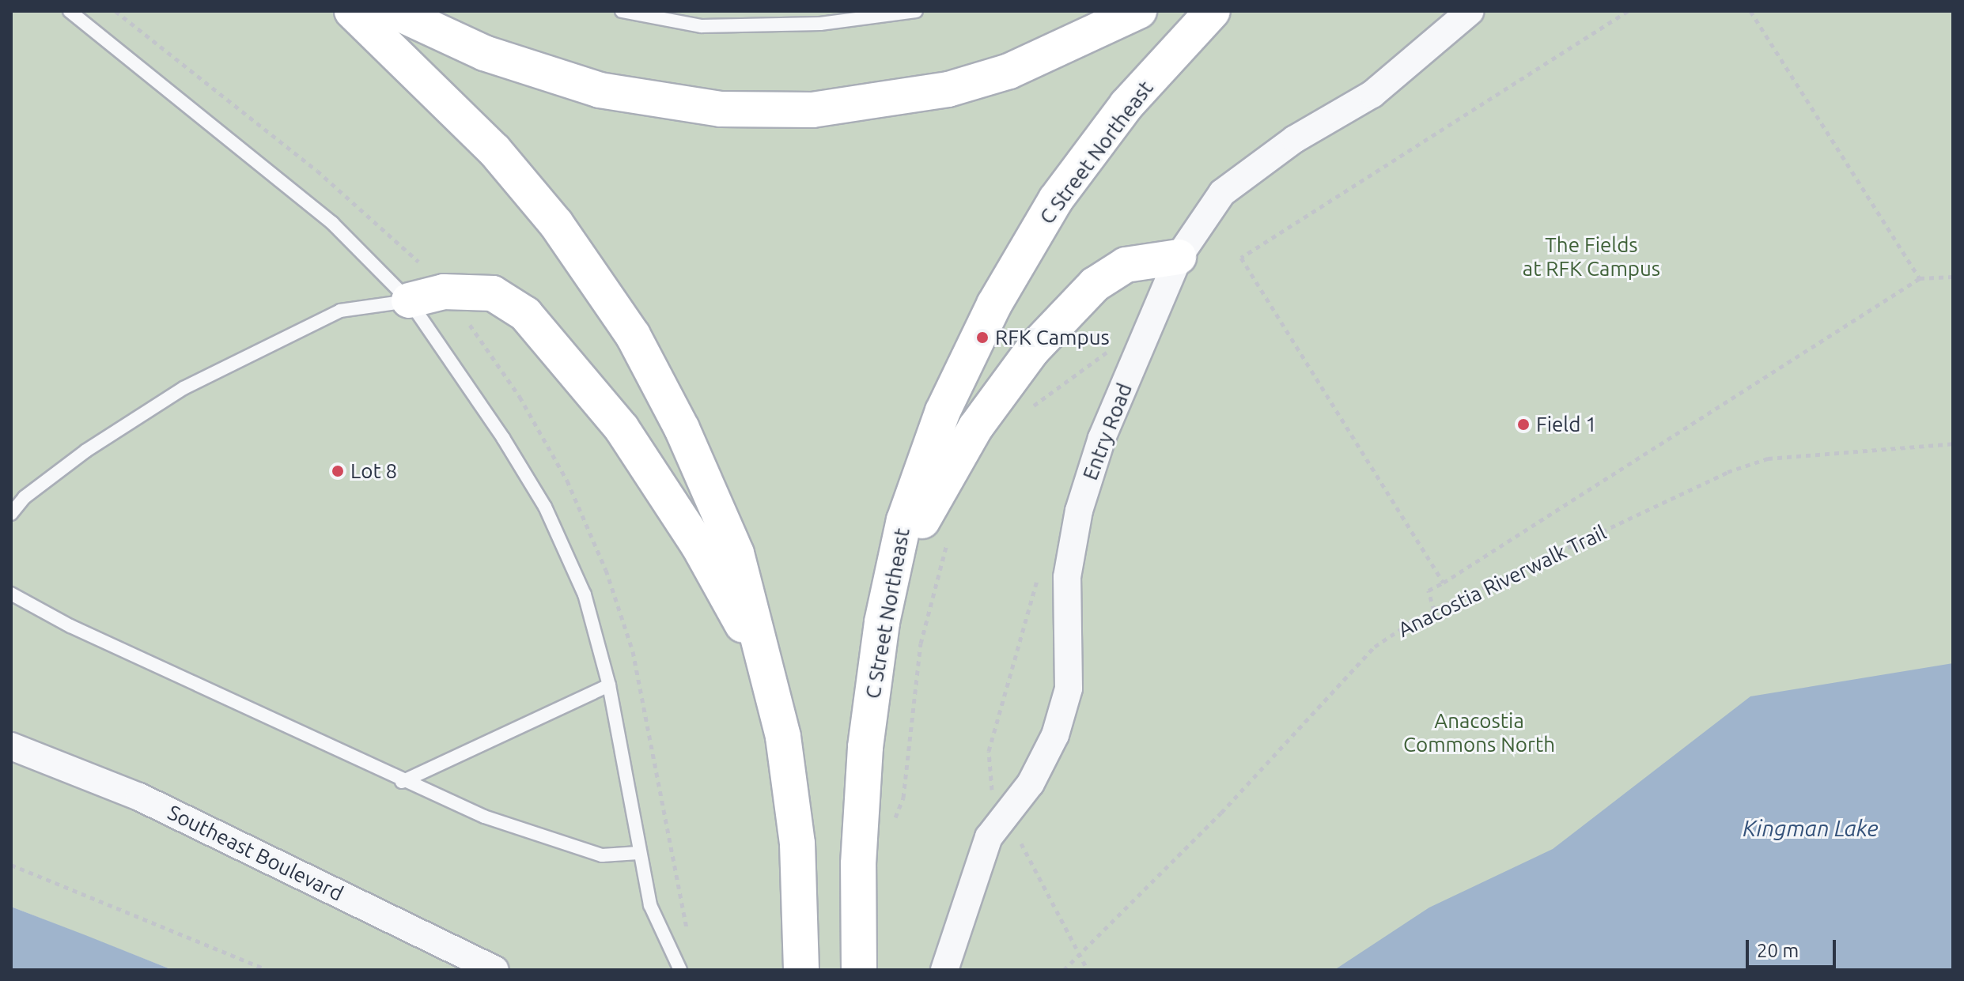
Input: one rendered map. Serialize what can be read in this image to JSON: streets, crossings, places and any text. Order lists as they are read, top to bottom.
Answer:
{
  "streets": {
    "main road": ["C Street Northeast"],
    "street": ["Entry Road", "Southeast Boulevard"],
    "path": ["Anacostia Riverwalk Trail"]
  },
  "water": ["Kingman Lake"],
  "parks": ["The Fields at RFK Campus", "Anacostia Commons North"],
  "places": ["RFK Campus", "Field 1", "Lot 8"],
  "scale_bar": "20 m"
}
